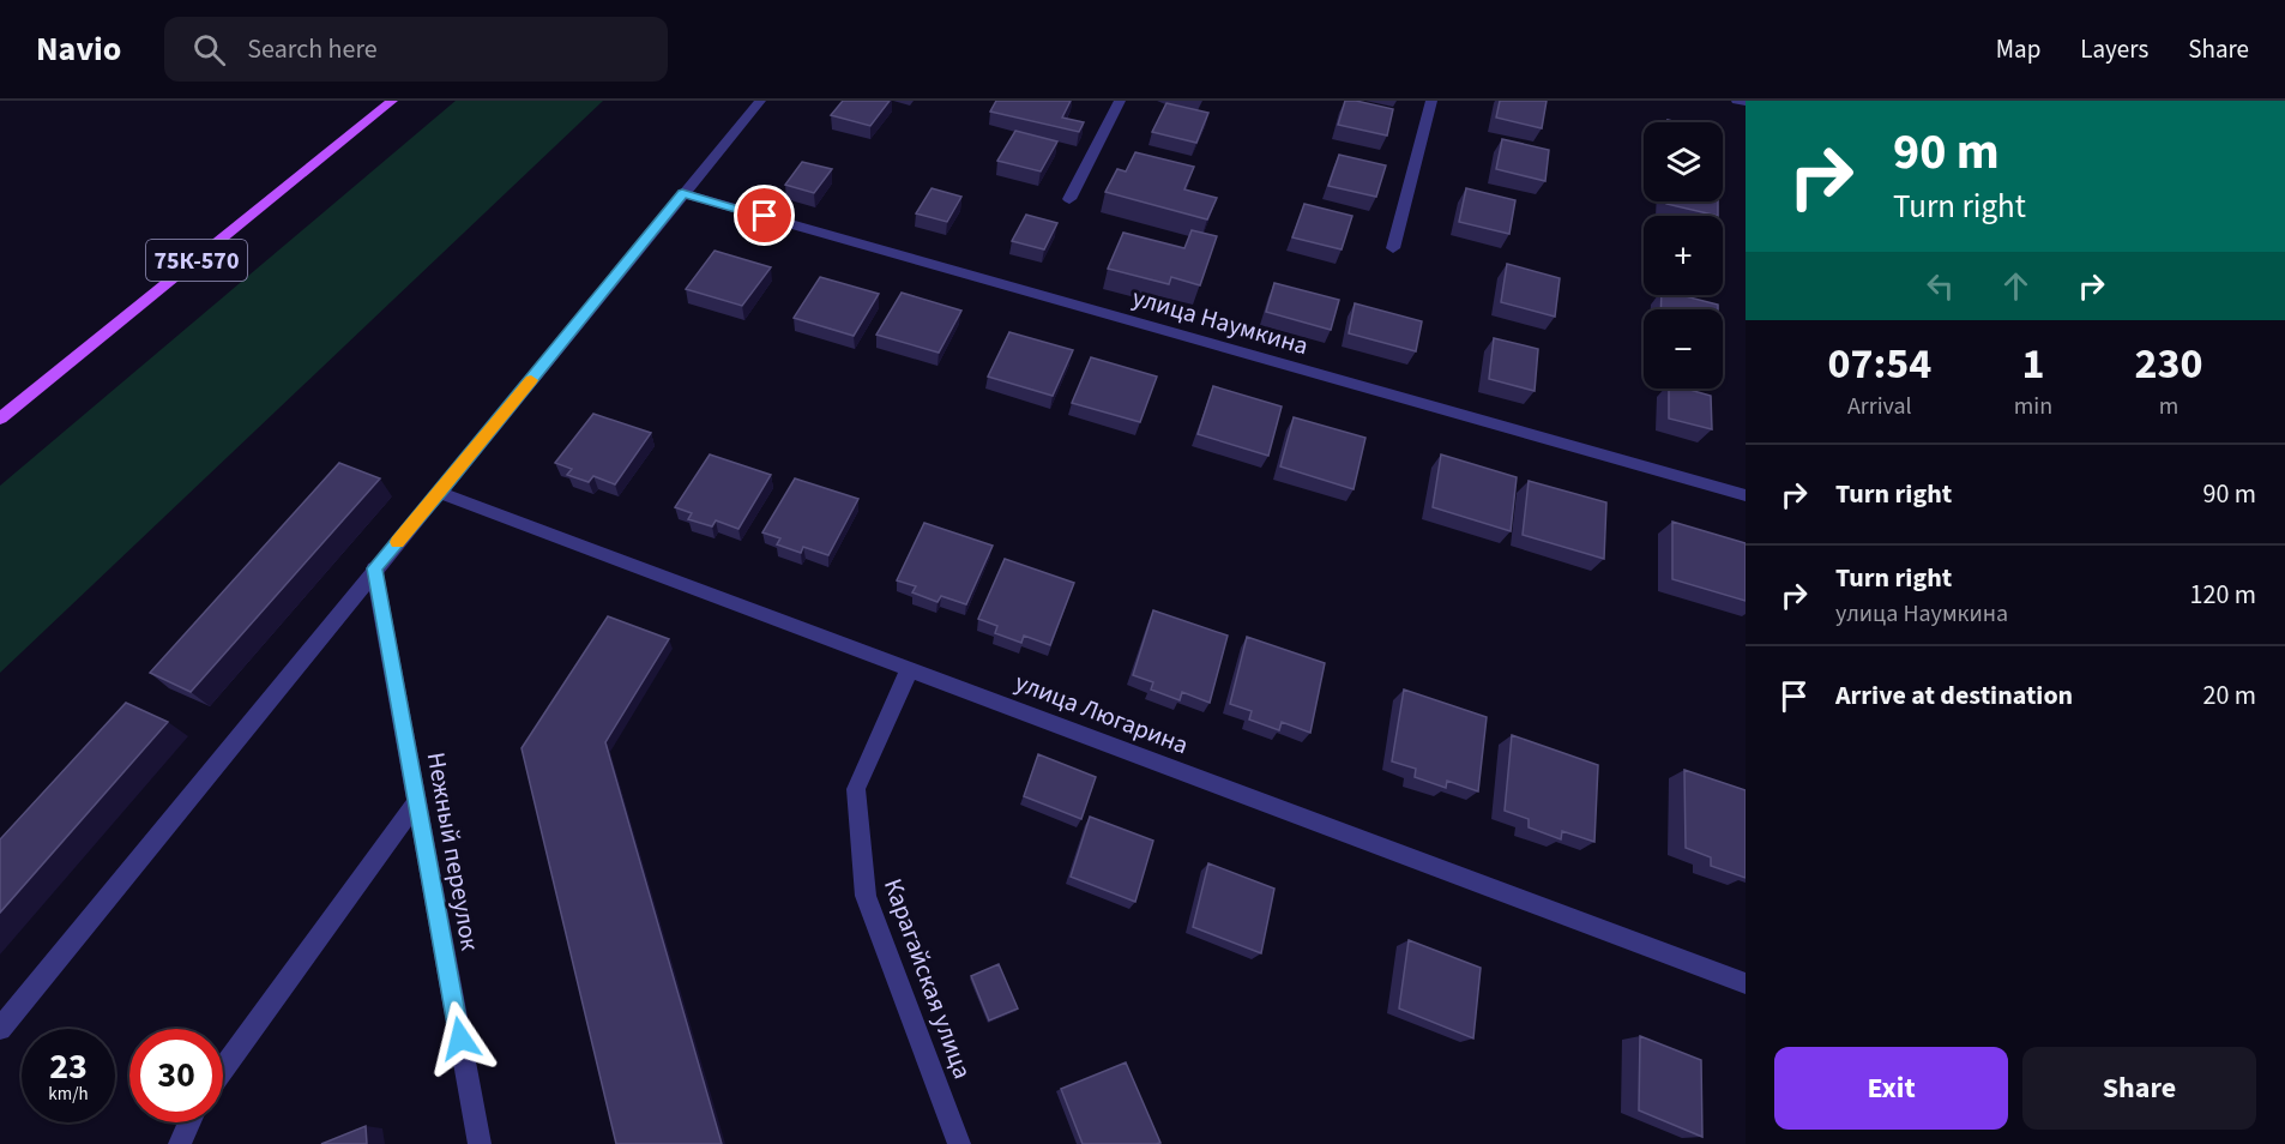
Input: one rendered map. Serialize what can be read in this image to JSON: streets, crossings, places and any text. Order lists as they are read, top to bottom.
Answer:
{
  "streets": {
    "main road": ["75К-570"],
    "street": [
      "улица Наумкина",
      "улица Люгарина",
      "Нежный переулок",
      "Карагайская улица"
    ]
  },
  "crossings": [
    ["улица Люгарина", "Карагайская улица"]
  ],
  "page": {
    "header": "Navio",
    "search": "Search here",
    "nav": ["Map", "Layers", "Share"],
    "turn": ["90 m", "Turn right"],
    "map_buttons": ["+", "−"],
    "eta": [
      "07:54",
      "Arrival",
      "1",
      "min",
      "230",
      "m"
    ],
    "list": [
      {
        "name": "Turn right",
        "value": "90 m"
      },
      {
        "name": "Turn right",
        "note": "улица Наумкина",
        "value": "120 m"
      },
      {
        "name": "Arrive at destination",
        "value": "20 m"
      }
    ],
    "speed": "23 km/h",
    "limit": "30",
    "buttons": ["Exit", "Share"]
  }
}
